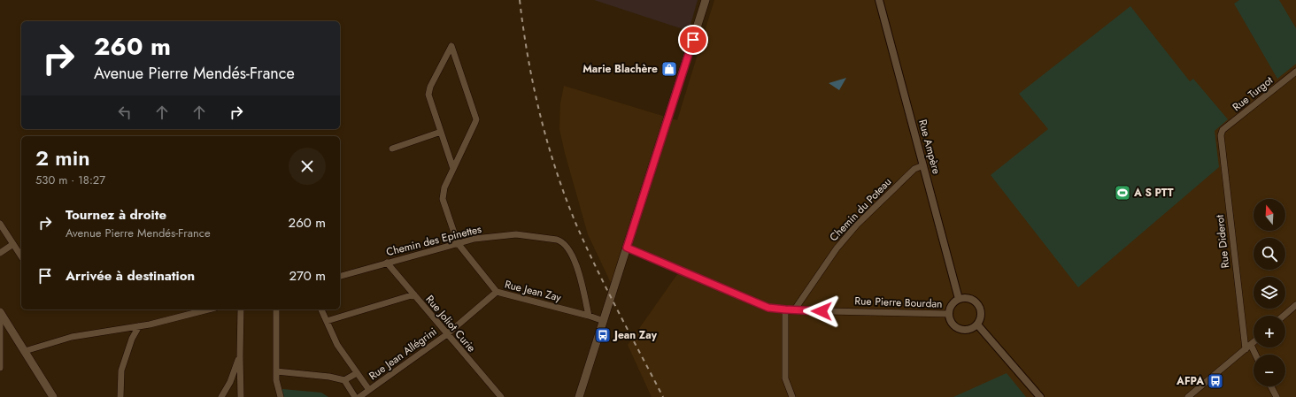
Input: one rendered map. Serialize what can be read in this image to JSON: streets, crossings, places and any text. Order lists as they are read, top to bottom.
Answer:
{
  "streets": {
    "street": [
      "Rue Turgot",
      "Rue Ampère",
      "Chemin du Poteau",
      "Chemin des Epinettes",
      "Rue Diderot",
      "Rue Jean Zay",
      "Rue Pierre Bourdan",
      "Rue Joliot Curie",
      "Rue Jean Allégrini"
    ]
  },
  "crossings": [
    ["Rue Turgot", "Rue Diderot"],
    ["Rue Ampère", "Chemin du Poteau"],
    ["Rue Ampère", "Rue Pierre Bourdan"],
    ["Chemin du Poteau", "Rue Pierre Bourdan"],
    ["Chemin des Epinettes", "Rue Jean Zay"],
    ["Chemin des Epinettes", "Rue Joliot Curie"],
    ["Rue Jean Zay", "Rue Jean Allégrini"],
    ["Rue Joliot Curie", "Rue Jean Allégrini"]
  ],
  "places": {
    "shop": ["Marie Blachère"],
    "sports": ["A S PTT"],
    "bus stop": ["Jean Zay", "AFPA"]
  },
  "north": "top",
  "page": {
    "turn": ["260 m", "Avenue Pierre Mendés-France"],
    "heading": ["2 min", "530 m · 18:27"],
    "list": [
      {
        "name": "Tournez à droite",
        "note": "Avenue Pierre Mendés-France",
        "value": "260 m"
      },
      {
        "name": "Arrivée à destination",
        "value": "270 m"
      }
    ],
    "map_buttons": ["+", "−"]
  }
}
